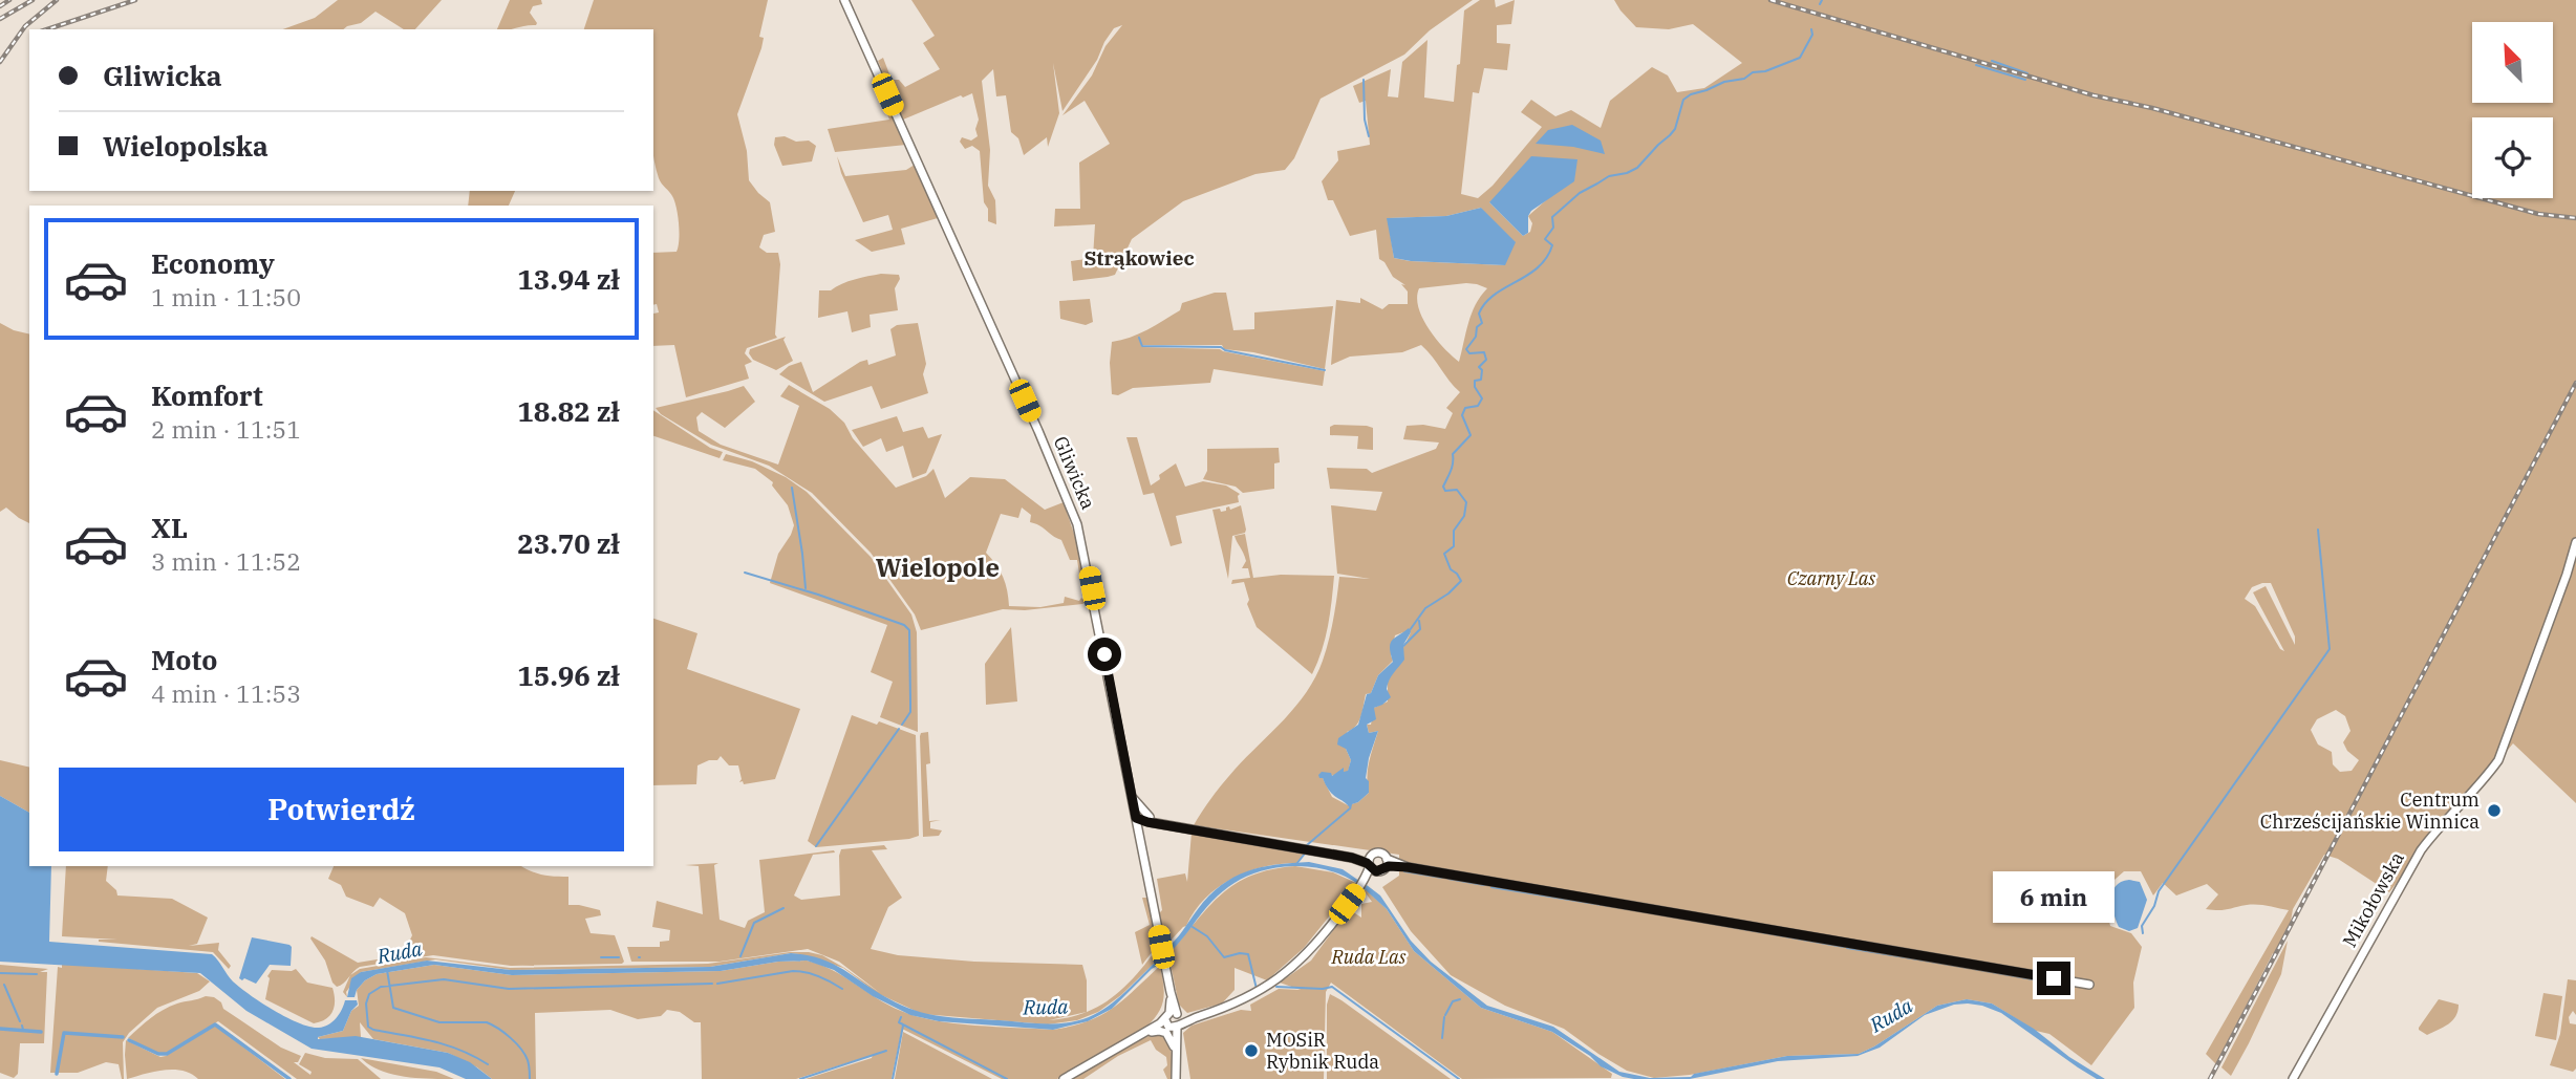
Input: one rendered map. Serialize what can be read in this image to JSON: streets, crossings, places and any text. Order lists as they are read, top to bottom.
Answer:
{
  "streets": {
    "main road": ["Gliwicka", "Mikołowska"]
  },
  "districts": ["Strąkowiec", "Wielopole"],
  "water": ["Ruda"],
  "parks": ["Czarny Las", "Ruda Las"],
  "places": ["Centrum Chrześcijańskie Winnica", "MOSiR Rybnik Ruda"],
  "north": "top left",
  "page": {
    "banner": ["Gliwicka", "Wielopolska"],
    "list": [
      {
        "name": "Economy",
        "note": "1 min · 11:50",
        "value": "13.94 zł"
      },
      {
        "name": "Komfort",
        "note": "2 min · 11:51",
        "value": "18.82 zł"
      },
      {
        "name": "XL",
        "note": "3 min · 11:52",
        "value": "23.70 zł"
      },
      {
        "name": "Moto",
        "note": "4 min · 11:53",
        "value": "15.96 zł"
      }
    ],
    "buttons": "Potwierdź",
    "bubble": "6 min"
  }
}
